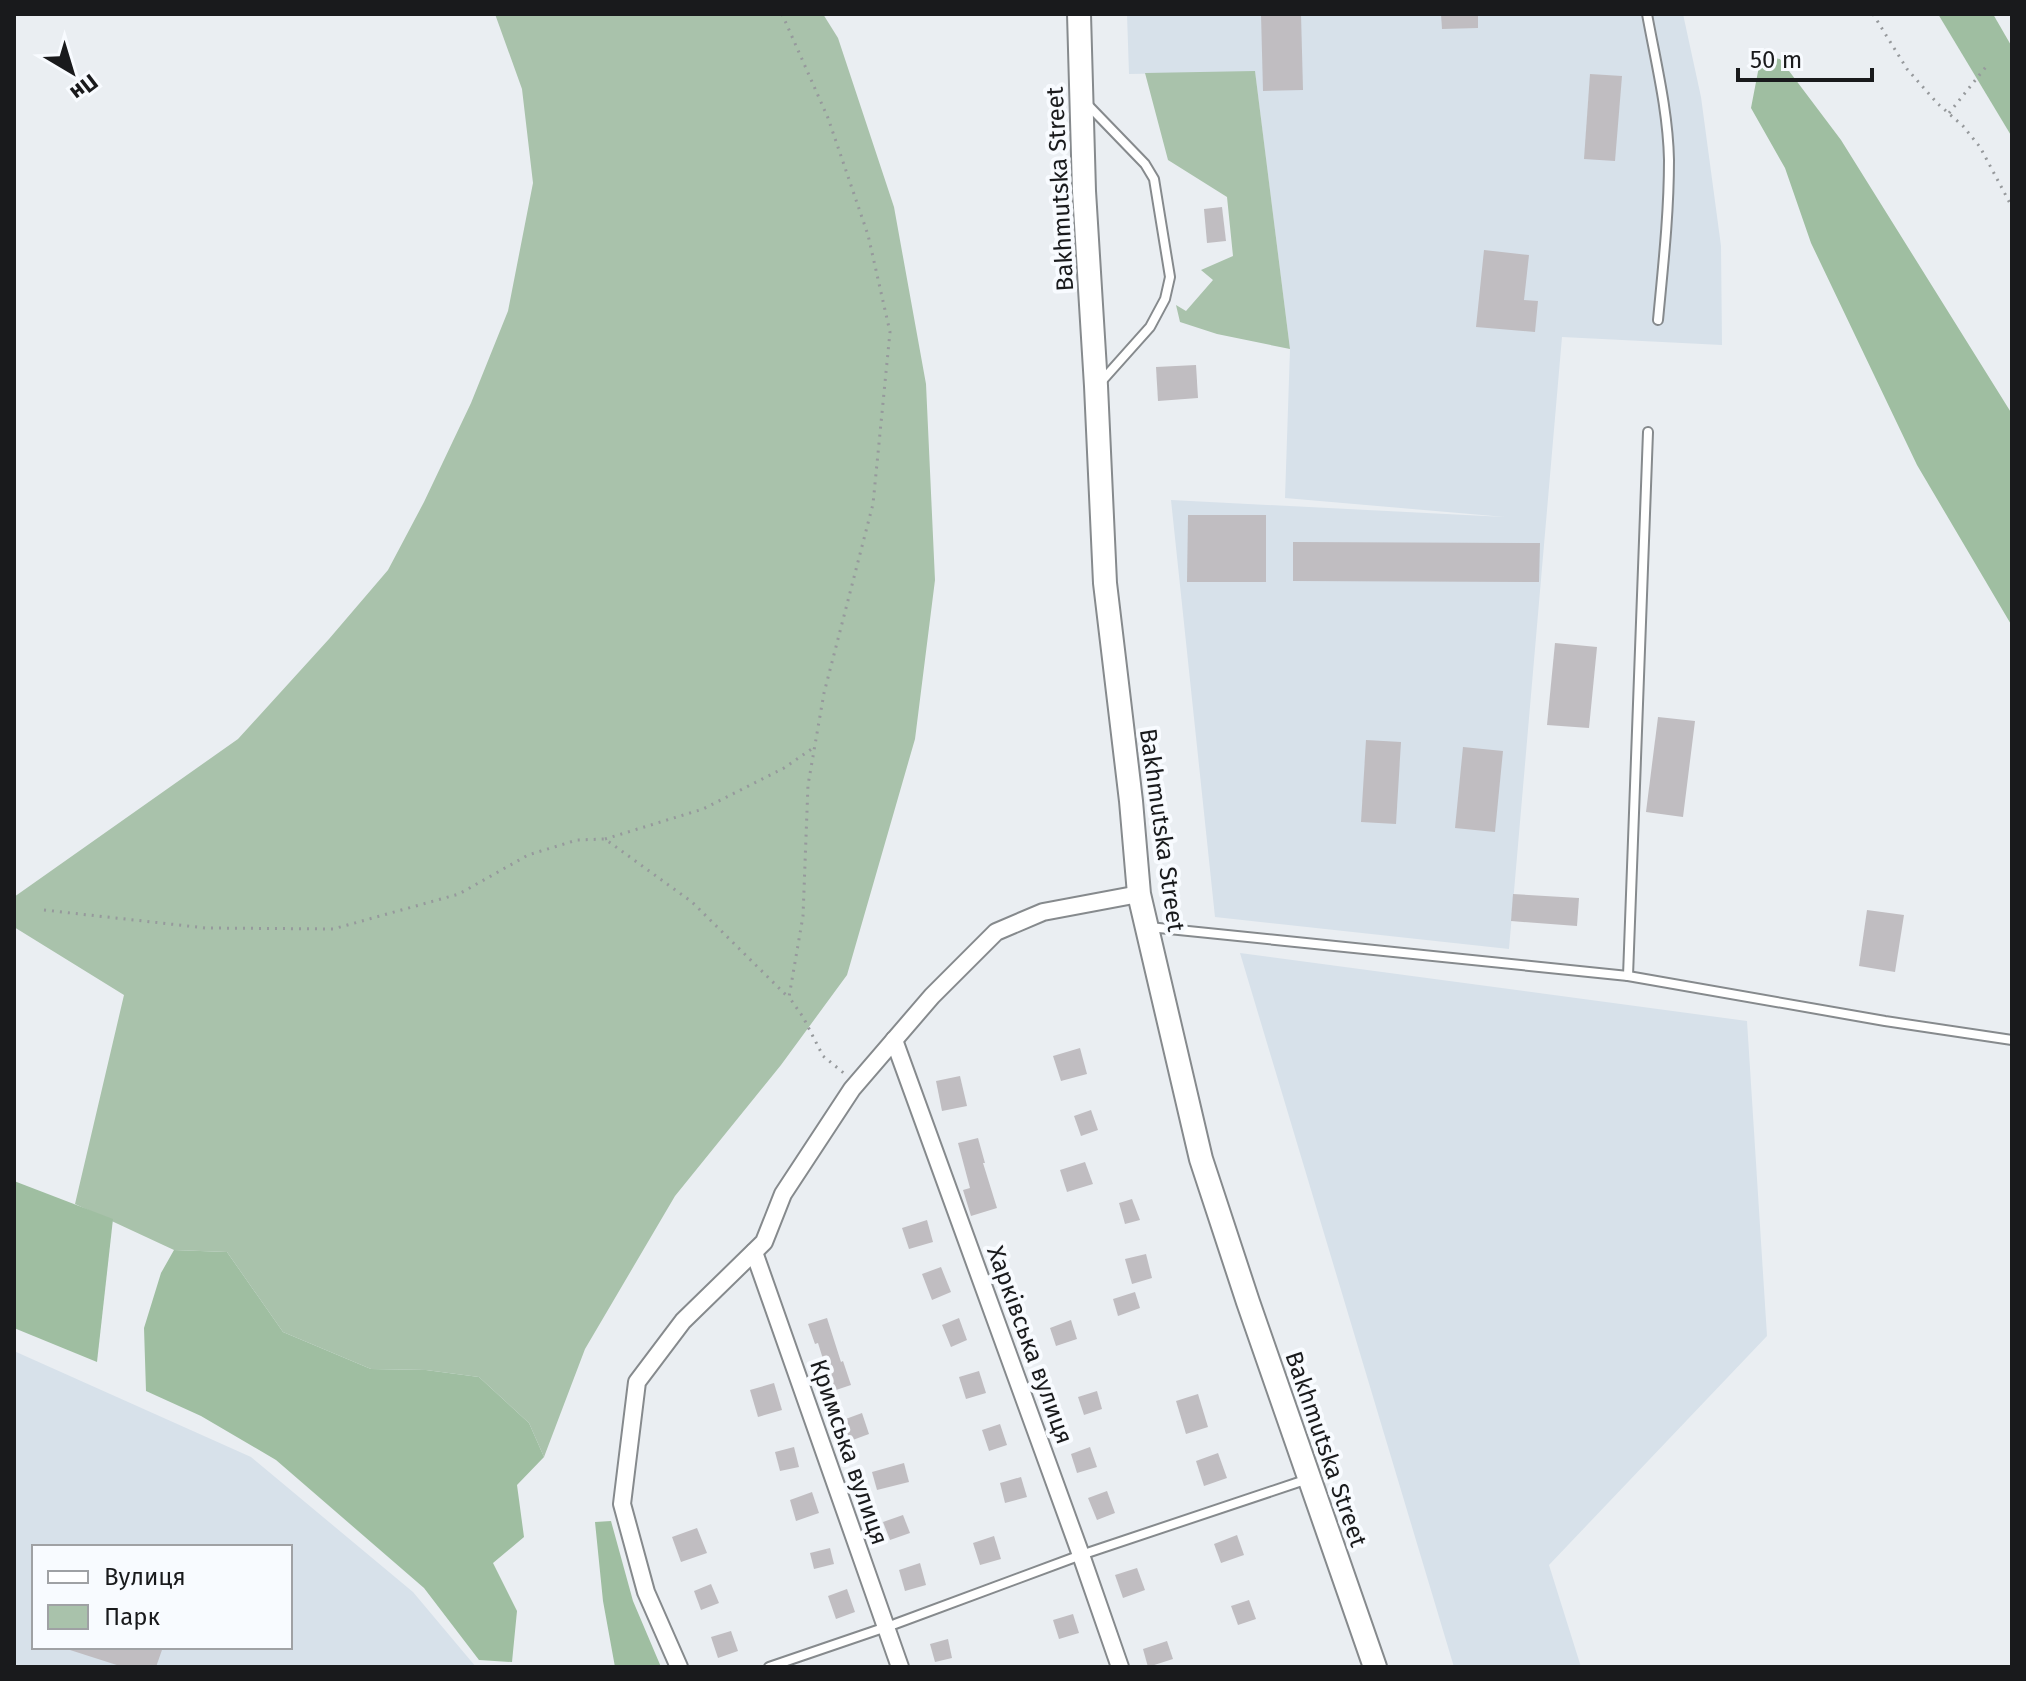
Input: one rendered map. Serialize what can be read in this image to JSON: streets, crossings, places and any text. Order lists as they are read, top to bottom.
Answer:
{
  "streets": {
    "main road": ["Bakhmutska Street"],
    "street": ["Харківська вулиця", "Кримська вулиця"]
  },
  "legend": ["Вулиця", "Парк"],
  "scale_bar": "50 m",
  "north": "bottom right"
}
